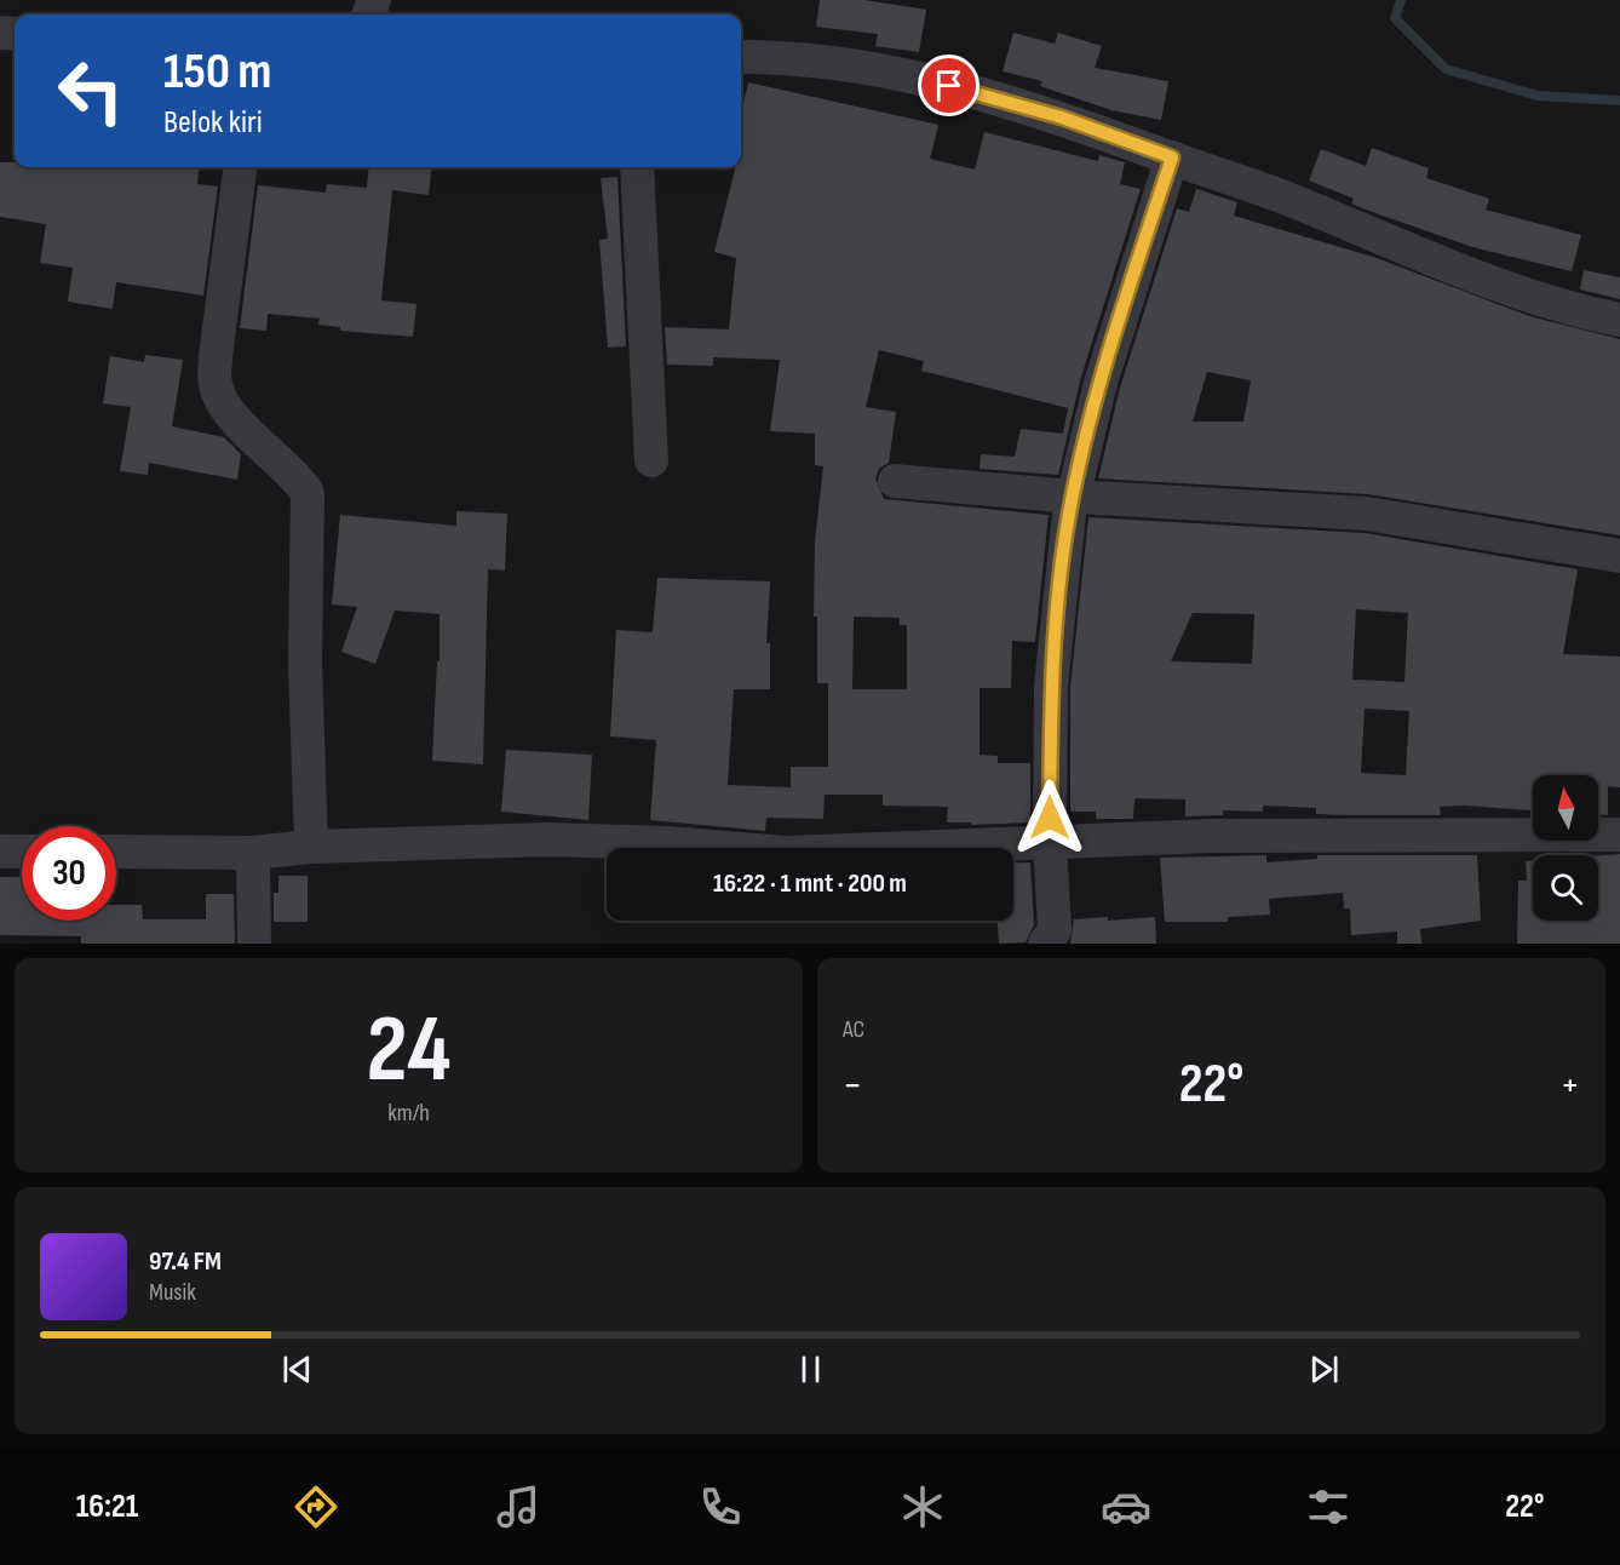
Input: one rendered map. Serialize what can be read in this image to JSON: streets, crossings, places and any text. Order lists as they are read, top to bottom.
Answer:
{
  "north": "top",
  "page": {
    "turn": ["150 m", "Belok kiri"],
    "limit": "30",
    "trip": "16:22 · 1 mnt · 200 m",
    "tile": [
      ["24", "km/h"],
      "AC"
    ],
    "heat": ["−", "22°", "+"],
    "song": ["97.4 FM", "Musik"],
    "tabs": ["16:21", "22°"]
  }
}
